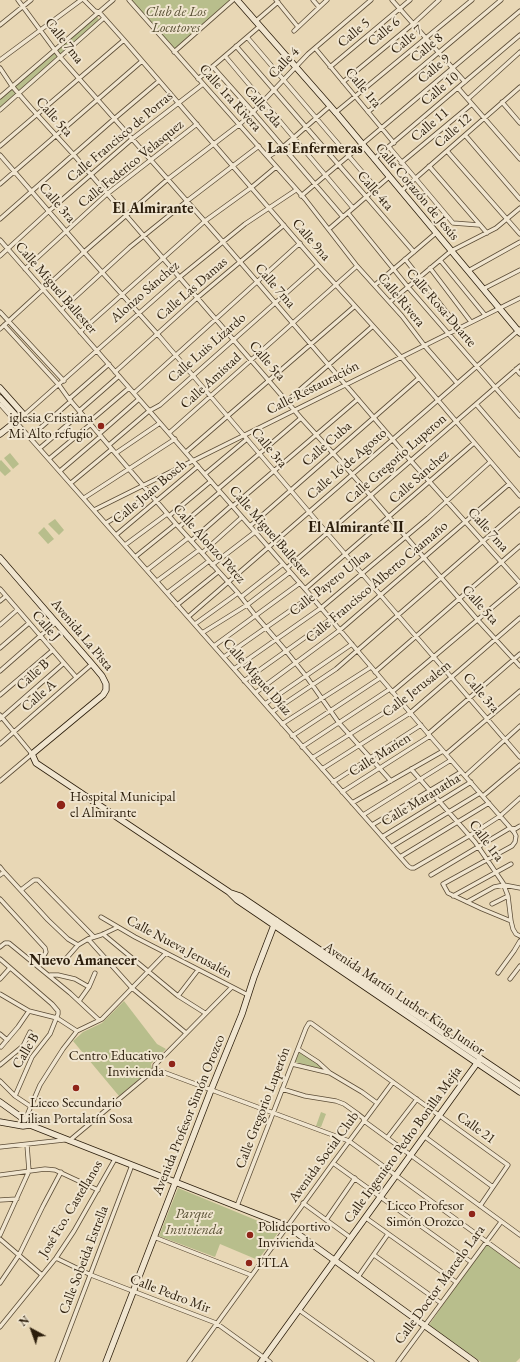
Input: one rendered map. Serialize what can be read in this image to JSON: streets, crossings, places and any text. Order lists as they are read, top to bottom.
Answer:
{
  "streets": {
    "street": [
      "Calle 6",
      "Calle 5",
      "Calle 7",
      "Calle 7ma",
      "Calle 8",
      "Calle 4",
      "Calle 9",
      "Calle 1ra",
      "Calle 10",
      "Calle 1ra Rivera",
      "Calle 2da",
      "Calle 5ta",
      "Calle 11",
      "Calle 12",
      "Calle Francisco de Porras",
      "Calle Federico Velasquez",
      "Calle 4ta",
      "Calle Corazón de Jesús",
      "Calle 3ra",
      "Calle 9na",
      "Calle Miguel Ballester",
      "Calle Las Damas",
      "Alonzo Sánchez",
      "Calle Rivera",
      "Calle Rosa Duarte",
      "Calle Luis Lizardo",
      "Calle Amistad",
      "Calle Restauración",
      "Calle Cuba",
      "Calle Gregorio Luperon",
      "Calle 16 de Agosto",
      "Calle Sanchez",
      "Calle Juan Bosch",
      "Calle Alonzo Pérez",
      "Calle Francisco Alberto Caamaño",
      "Calle Payero Ulloa",
      "Calle J",
      "Avenida La Pista",
      "Calle B",
      "Calle Miguel Díaz",
      "Calle Jerusalem",
      "Calle A",
      "Calle Marien",
      "Calle Maranatha",
      "Calle Nueva Jerusalén",
      "Avenida Martín Luther King Junior",
      "Calle Gregorio Luperón",
      "Avenida Profesor Simón Orozco",
      "Calle 21",
      "Calle Ingeniero Pedro Bonilla Mejía",
      "Avenida Social Club",
      "José Fco. Castellanos",
      "Calle Sobeida Estrella",
      "Calle Doctor Marcelo Lara",
      "Calle Pedro Mir"
    ]
  },
  "crossings": [
    ["Calle 6", "Calle 1ra"],
    ["Calle 5", "Calle 1ra"],
    ["Calle 7", "Calle 1ra"],
    ["Calle 7", "Calle Corazón de Jesús"],
    ["Calle 7ma", "Calle 4"],
    ["Calle 7ma", "Calle Francisco de Porras"],
    ["Calle 7ma", "Calle Federico Velasquez"],
    ["Calle 7ma", "Calle Las Damas"],
    ["Calle 7ma", "Alonzo Sánchez"],
    ["Calle 7ma", "Calle Luis Lizardo"],
    ["Calle 7ma", "Calle Amistad"],
    ["Calle 7ma", "Calle Restauración"],
    ["Calle 7ma", "Calle Cuba"],
    ["Calle 7ma", "Calle Gregorio Luperon"],
    ["Calle 7ma", "Calle 16 de Agosto"],
    ["Calle 7ma", "Calle Sanchez"],
    ["Calle 7ma", "Calle Francisco Alberto Caamaño"],
    ["Calle 7ma", "Calle Payero Ulloa"],
    ["Calle 8", "Calle 1ra"],
    ["Calle 4", "Calle 1ra"],
    ["Calle 4", "Calle 1ra Rivera"],
    ["Calle 4", "Calle 2da"],
    ["Calle 4", "Calle 5ta"],
    ["Calle 4", "Calle 4ta"],
    ["Calle 4", "Calle Corazón de Jesús"],
    ["Calle 4", "Calle 3ra"],
    ["Calle 4", "Calle 9na"],
    ["Calle 4", "Calle Miguel Ballester"],
    ["Calle 4", "Calle Alonzo Pérez"],
    ["Calle 9", "Calle 1ra"],
    ["Calle 9", "Calle Corazón de Jesús"],
    ["Calle 1ra", "Calle 10"],
    ["Calle 1ra", "Calle Miguel Ballester"],
    ["Calle 1ra", "Calle Miguel Díaz"],
    ["Calle 1ra", "Calle Maranatha"],
    ["Calle 10", "Calle Corazón de Jesús"],
    ["Calle 1ra Rivera", "Calle Francisco de Porras"],
    ["Calle 1ra Rivera", "Alonzo Sánchez"],
    ["Calle 1ra Rivera", "Calle Rivera"],
    ["Calle 5ta", "Calle Francisco de Porras"],
    ["Calle 5ta", "Calle Federico Velasquez"],
    ["Calle 5ta", "Calle Las Damas"],
    ["Calle 5ta", "Alonzo Sánchez"],
    ["Calle 5ta", "Calle Luis Lizardo"],
    ["Calle 5ta", "Calle Amistad"],
    ["Calle 5ta", "Calle Restauración"],
    ["Calle 5ta", "Calle Cuba"],
    ["Calle 5ta", "Calle Gregorio Luperon"],
    ["Calle 5ta", "Calle 16 de Agosto"],
    ["Calle 5ta", "Calle Sanchez"],
    ["Calle 5ta", "Calle Francisco Alberto Caamaño"],
    ["Calle 5ta", "Calle Payero Ulloa"],
    ["Calle 5ta", "Calle Jerusalem"],
    ["Calle 5ta", "Calle Marien"],
    ["Calle 12", "Calle Corazón de Jesús"],
    ["Calle Francisco de Porras", "Calle 3ra"],
    ["Calle Francisco de Porras", "Calle 9na"],
    ["Calle Francisco de Porras", "Calle Miguel Ballester"],
    ["Calle Federico Velasquez", "Calle 3ra"],
    ["Calle Federico Velasquez", "Calle 9na"],
    ["Calle Federico Velasquez", "Calle Miguel Ballester"],
    ["Calle Corazón de Jesús", "Calle Restauración"],
    ["Calle Corazón de Jesús", "Calle 16 de Agosto"],
    ["Calle 3ra", "Calle Las Damas"],
    ["Calle 3ra", "Alonzo Sánchez"],
    ["Calle 3ra", "Calle Luis Lizardo"],
    ["Calle 3ra", "Calle Amistad"],
    ["Calle 3ra", "Calle Restauración"],
    ["Calle 3ra", "Calle Cuba"],
    ["Calle 3ra", "Calle Gregorio Luperon"],
    ["Calle 3ra", "Calle 16 de Agosto"],
    ["Calle 3ra", "Calle Sanchez"],
    ["Calle 3ra", "Calle Juan Bosch"],
    ["Calle 3ra", "Calle Francisco Alberto Caamaño"],
    ["Calle 3ra", "Calle Payero Ulloa"],
    ["Calle 3ra", "Calle Jerusalem"],
    ["Calle 3ra", "Calle Marien"],
    ["Calle 9na", "Calle Las Damas"],
    ["Calle 9na", "Alonzo Sánchez"],
    ["Calle 9na", "Calle Luis Lizardo"],
    ["Calle 9na", "Calle Amistad"],
    ["Calle 9na", "Calle Restauración"],
    ["Calle 9na", "Calle Cuba"],
    ["Calle 9na", "Calle Gregorio Luperon"],
    ["Calle 9na", "Calle 16 de Agosto"],
    ["Calle 9na", "Calle Sanchez"],
    ["Calle 9na", "Calle Francisco Alberto Caamaño"],
    ["Calle 9na", "Calle Payero Ulloa"],
    ["Calle Miguel Ballester", "Calle Las Damas"],
    ["Calle Miguel Ballester", "Alonzo Sánchez"],
    ["Calle Miguel Ballester", "Calle Luis Lizardo"],
    ["Calle Miguel Ballester", "Calle Amistad"],
    ["Calle Miguel Ballester", "Calle Restauración"],
    ["Calle Miguel Ballester", "Calle Cuba"],
    ["Calle Miguel Ballester", "Calle Gregorio Luperon"],
    ["Calle Miguel Ballester", "Calle 16 de Agosto"],
    ["Calle Miguel Ballester", "Calle Sanchez"],
    ["Calle Miguel Ballester", "Calle Juan Bosch"],
    ["Calle Miguel Ballester", "Calle Francisco Alberto Caamaño"],
    ["Calle Miguel Ballester", "Calle Payero Ulloa"],
    ["Calle Miguel Ballester", "Calle Miguel Díaz"],
    ["Calle Miguel Ballester", "Calle Jerusalem"],
    ["Calle Miguel Ballester", "Calle Marien"],
    ["Calle Miguel Ballester", "Calle Maranatha"],
    ["Alonzo Sánchez", "Calle Alonzo Pérez"],
    ["Alonzo Sánchez", "Calle Miguel Díaz"],
    ["Calle Rivera", "Calle Amistad"],
    ["Calle Rivera", "Calle Restauración"],
    ["Calle Rivera", "Calle 16 de Agosto"],
    ["Calle Rosa Duarte", "Calle Restauración"],
    ["Calle Rosa Duarte", "Calle Gregorio Luperon"],
    ["Calle Rosa Duarte", "Calle 16 de Agosto"],
    ["Calle Luis Lizardo", "Calle Alonzo Pérez"],
    ["Calle Restauración", "Calle Alonzo Pérez"],
    ["Calle Restauración", "Calle Miguel Díaz"],
    ["Calle 16 de Agosto", "Calle Alonzo Pérez"],
    ["Calle 16 de Agosto", "Calle Miguel Díaz"],
    ["Calle Juan Bosch", "Calle Alonzo Pérez"],
    ["Calle Juan Bosch", "Calle Miguel Díaz"],
    ["Calle Alonzo Pérez", "Calle Francisco Alberto Caamaño"],
    ["Calle Alonzo Pérez", "Calle Payero Ulloa"],
    ["Calle Alonzo Pérez", "Calle Jerusalem"],
    ["Calle Alonzo Pérez", "Calle Marien"],
    ["Calle Francisco Alberto Caamaño", "Calle Miguel Díaz"],
    ["Calle Payero Ulloa", "Calle Miguel Díaz"],
    ["Calle J", "Calle B"],
    ["Calle J", "Calle A"],
    ["Avenida La Pista", "Calle A"],
    ["Calle Miguel Díaz", "Calle Jerusalem"],
    ["Calle Miguel Díaz", "Calle Marien"],
    ["Calle Miguel Díaz", "Calle Maranatha"],
    ["Calle Nueva Jerusalén", "Avenida Profesor Simón Orozco"],
    ["Avenida Martín Luther King Junior", "Avenida Profesor Simón Orozco"],
    ["Avenida Martín Luther King Junior", "Calle Ingeniero Pedro Bonilla Mejía"],
    ["Calle Gregorio Luperón", "Calle 21"],
    ["Avenida Profesor Simón Orozco", "Calle Pedro Mir"],
    ["Calle 21", "Calle Ingeniero Pedro Bonilla Mejía"],
    ["Calle 21", "Avenida Social Club"],
    ["Calle Ingeniero Pedro Bonilla Mejía", "Calle Pedro Mir"],
    ["Avenida Social Club", "Calle Pedro Mir"],
    ["José Fco. Castellanos", "Calle Pedro Mir"],
    ["Calle Sobeida Estrella", "Calle Pedro Mir"]
  ],
  "districts": [
    "Las Enfermeras",
    "El Almirante",
    "El Almirante II",
    "Nuevo Amanecer"
  ],
  "parks": ["Club de Los Locutores", "Parque Invivienda"],
  "places": [
    "iglesia Cristiana Mi Alto refugio",
    "Hospital Municipal el Almirante",
    "Centro Educativo Invivienda",
    "Liceo Secundario Lilian Portalatín Sosa",
    "Liceo Profesor Simón Orozco",
    "Polideportivo Invivienda",
    "ITLA"
  ],
  "north": "top left"
}
